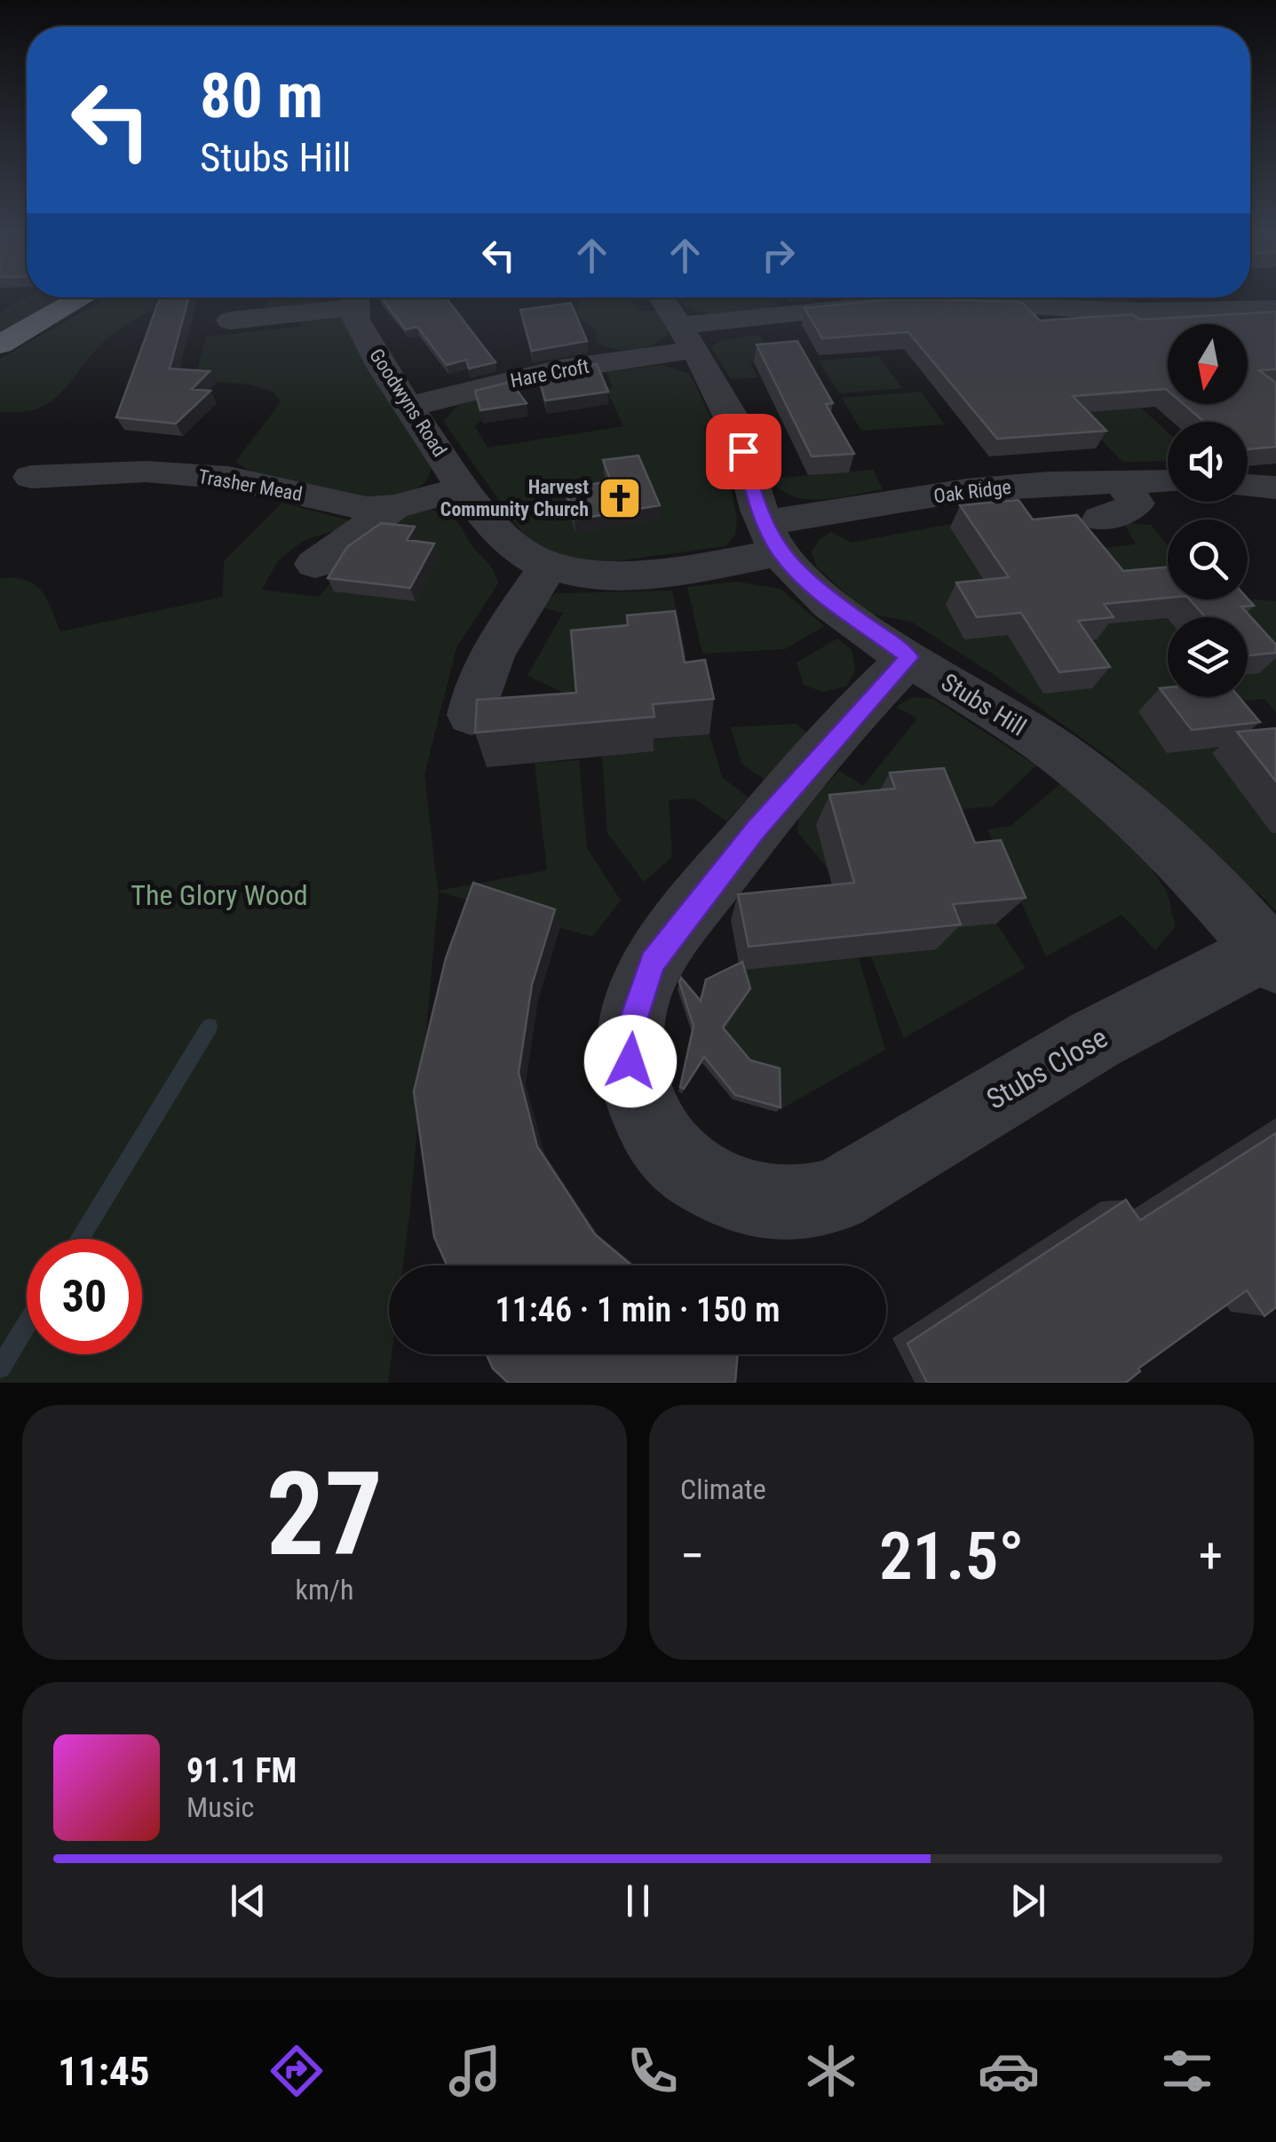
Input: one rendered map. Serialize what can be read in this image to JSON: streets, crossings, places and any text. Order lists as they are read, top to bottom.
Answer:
{
  "streets": {
    "street": [
      "Hare Croft",
      "Goodwyns Road",
      "Trasher Mead",
      "Oak Ridge",
      "Stubs Hill",
      "Stubs Close"
    ]
  },
  "crossings": [
    ["Hare Croft", "Goodwyns Road"],
    ["Hare Croft", "Stubs Hill"],
    ["Goodwyns Road", "Trasher Mead"],
    ["Goodwyns Road", "Oak Ridge"],
    ["Goodwyns Road", "Stubs Hill"],
    ["Oak Ridge", "Stubs Hill"],
    ["Stubs Hill", "Stubs Close"]
  ],
  "parks": ["The Glory Wood"],
  "places": {
    "church": ["Harvest Community Church"]
  },
  "north": "bottom",
  "page": {
    "turn": ["80 m", "Stubs Hill"],
    "limit": "30",
    "trip": "11:46 · 1 min · 150 m",
    "tile": [
      ["27", "km/h"],
      "Climate"
    ],
    "heat": ["−", "21.5°", "+"],
    "song": ["91.1 FM", "Music"],
    "tabs": "11:45"
  }
}
